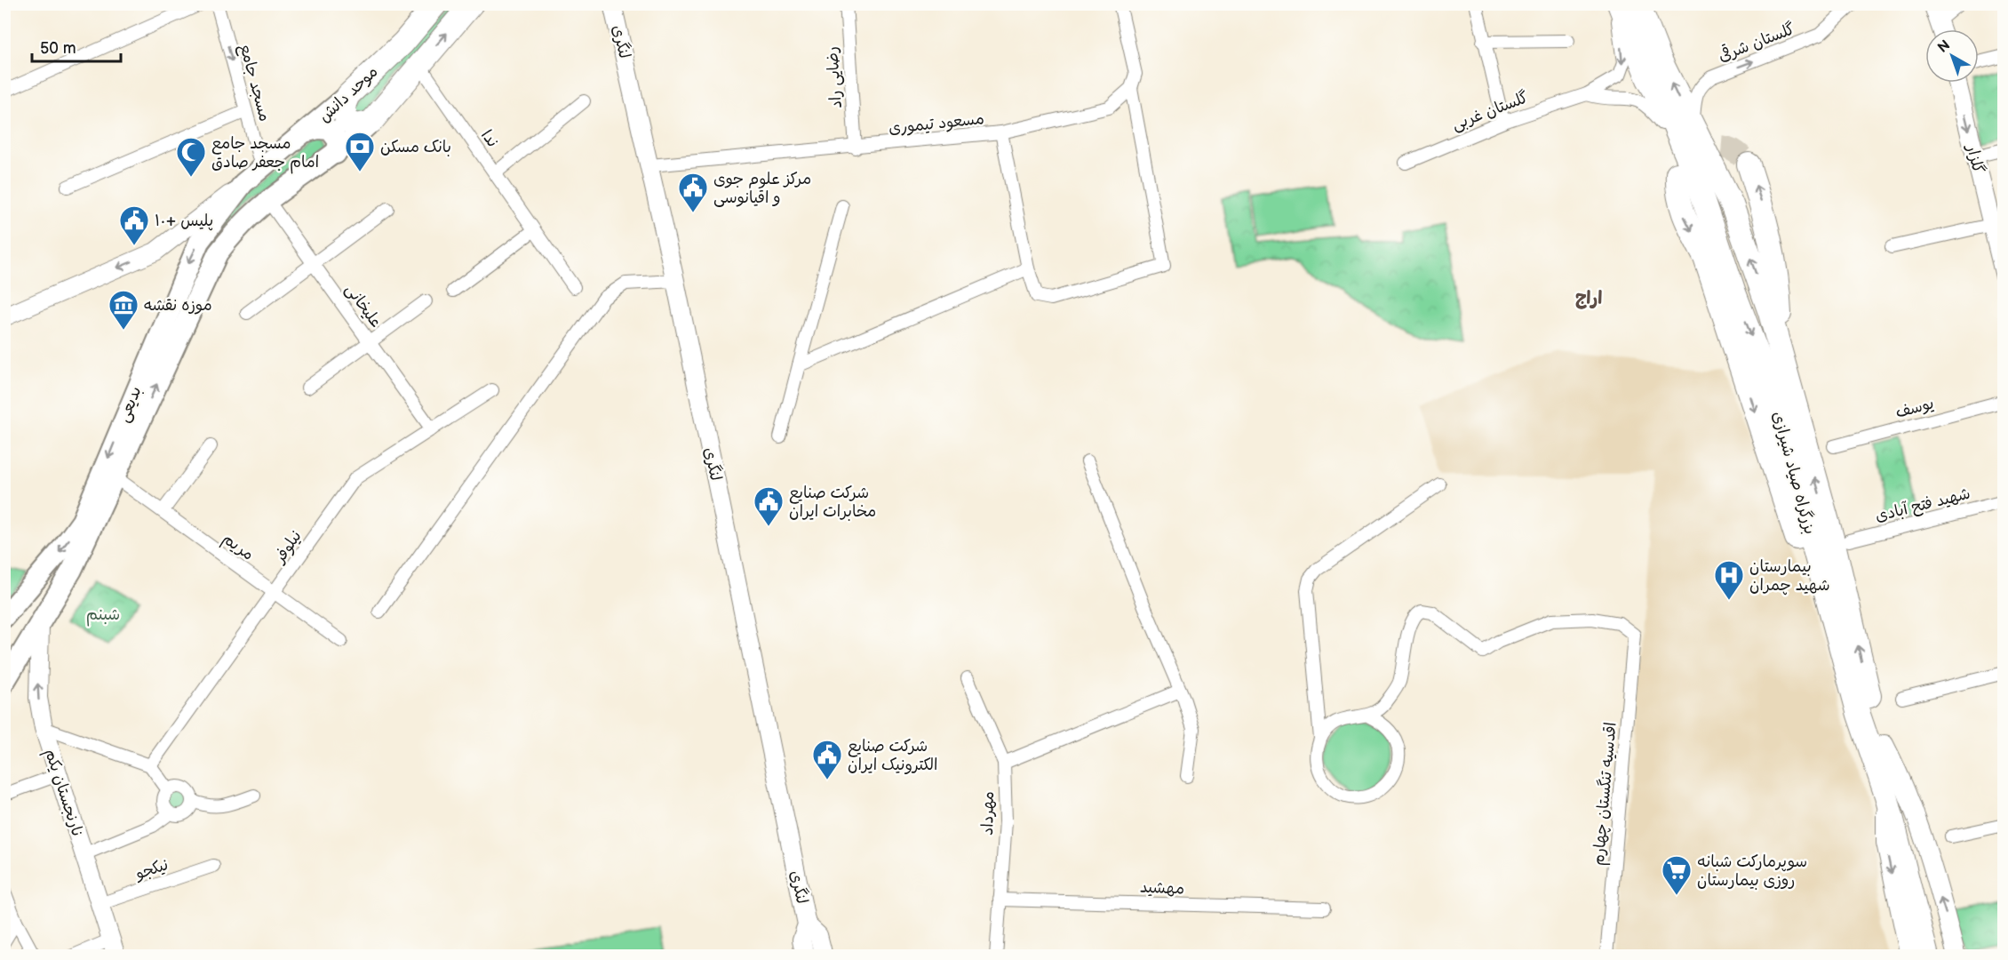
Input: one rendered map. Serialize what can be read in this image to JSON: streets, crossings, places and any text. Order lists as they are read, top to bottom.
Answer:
{
  "streets": {
    "highway": ["موحد دانش", "بزرگراه صیاد شیرازی"],
    "main road": [
      "لنگری",
      "گلزار",
      "بدیعی",
      "نارنجستان یکم"
    ],
    "street": [
      "گلستان شرقی",
      "رضایی راد",
      "مسجد جامع",
      "گلستان غربی",
      "مسعود تیموری",
      "ندا",
      "علیخانی",
      "یوسف",
      "شهید فتح آبادی",
      "مریم",
      "نیلوفر",
      "اقدسیه تنگستان چهارم",
      "مهرداد",
      "نیکجو",
      "مهشید"
    ]
  },
  "crossings": [
    ["لنگری", "مسعود تیموری"],
    ["گلستان شرقی", "بزرگراه صیاد شیرازی"],
    ["رضایی راد", "مسعود تیموری"],
    ["مسجد جامع", "موحد دانش"],
    ["موحد دانش", "ندا"],
    ["موحد دانش", "علیخانی"],
    ["موحد دانش", "بدیعی"],
    ["گلستان غربی", "بزرگراه صیاد شیرازی"],
    ["علیخانی", "نیلوفر"],
    ["بدیعی", "مریم"],
    ["بدیعی", "نارنجستان یکم"],
    ["مریم", "نیلوفر"],
    ["نارنجستان یکم", "نیکجو"],
    ["مهرداد", "مهشید"]
  ],
  "one_way": ["گلستان شرقی", "مسجد جامع", "گلزار"],
  "districts": ["اراج"],
  "parks": ["شبنم"],
  "places": {
    "bank": ["بانک مسکن"],
    "mosque": ["مسجد جامع امام جعفر صادق"],
    "public building": [
      "مرکز علوم جوی و اقیانوسی",
      "پلیس +۱۰",
      "شرکت صنایع مخابرات ایران",
      "شرکت صنایع الکترونیک ایران"
    ],
    "museum": ["موزه نقشه"],
    "hospital": ["بیمارستان شهید چمران"],
    "supermarket": ["سوپرمارکت شبانه روزی بیمارستان"]
  },
  "scale_bar": "50 m",
  "north": "top left"
}
